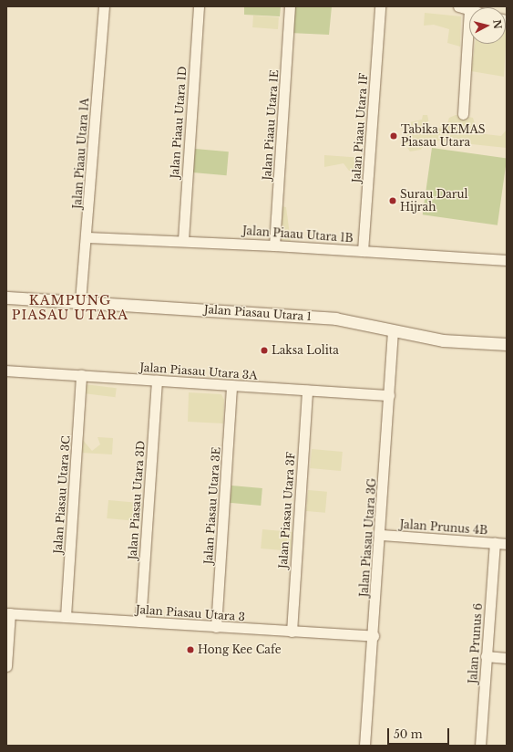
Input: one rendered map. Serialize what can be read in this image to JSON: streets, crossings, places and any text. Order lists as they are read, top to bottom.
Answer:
{
  "streets": {
    "street": [
      "Jalan Piaau Utara 1D",
      "Jalan Piaau Utara 1E",
      "Jalan Piaau Utara 1F",
      "Jalan Piaau Utara 1A",
      "Jalan Piaau Utara 1B",
      "Jalan Piasau Utara 1",
      "Jalan Piasau Utara 3A",
      "Jalan Piasau Utara 3C",
      "Jalan Piasau Utara 3D",
      "Jalan Piasau Utara 3E",
      "Jalan Piasau Utara 3F",
      "Jalan Prunus 4B",
      "Jalan Piasau Utara 3G",
      "Jalan Piasau Utara 3",
      "Jalan Prunus 6"
    ]
  },
  "crossings": [
    ["Jalan Piaau Utara 1D", "Jalan Piaau Utara 1B"],
    ["Jalan Piaau Utara 1E", "Jalan Piaau Utara 1B"],
    ["Jalan Piaau Utara 1F", "Jalan Piaau Utara 1B"],
    ["Jalan Piaau Utara 1A", "Jalan Piaau Utara 1B"],
    ["Jalan Piaau Utara 1A", "Jalan Piasau Utara 1"],
    ["Jalan Piasau Utara 1", "Jalan Piasau Utara 3G"],
    ["Jalan Piasau Utara 3A", "Jalan Piasau Utara 3C"],
    ["Jalan Piasau Utara 3A", "Jalan Piasau Utara 3D"],
    ["Jalan Piasau Utara 3A", "Jalan Piasau Utara 3E"],
    ["Jalan Piasau Utara 3A", "Jalan Piasau Utara 3F"],
    ["Jalan Piasau Utara 3A", "Jalan Piasau Utara 3G"],
    ["Jalan Piasau Utara 3C", "Jalan Piasau Utara 3"],
    ["Jalan Piasau Utara 3D", "Jalan Piasau Utara 3"],
    ["Jalan Piasau Utara 3E", "Jalan Piasau Utara 3"],
    ["Jalan Piasau Utara 3F", "Jalan Piasau Utara 3"],
    ["Jalan Prunus 4B", "Jalan Piasau Utara 3G"],
    ["Jalan Prunus 4B", "Jalan Prunus 6"],
    ["Jalan Piasau Utara 3G", "Jalan Piasau Utara 3"]
  ],
  "districts": ["KAMPUNG PIASAU UTARA"],
  "places": [
    "Tabika KEMAS Piasau Utara",
    "Surau Darul Hijrah",
    "Laksa Lolita",
    "Hong Kee Cafe"
  ],
  "scale_bar": "50 m",
  "north": "right"
}
